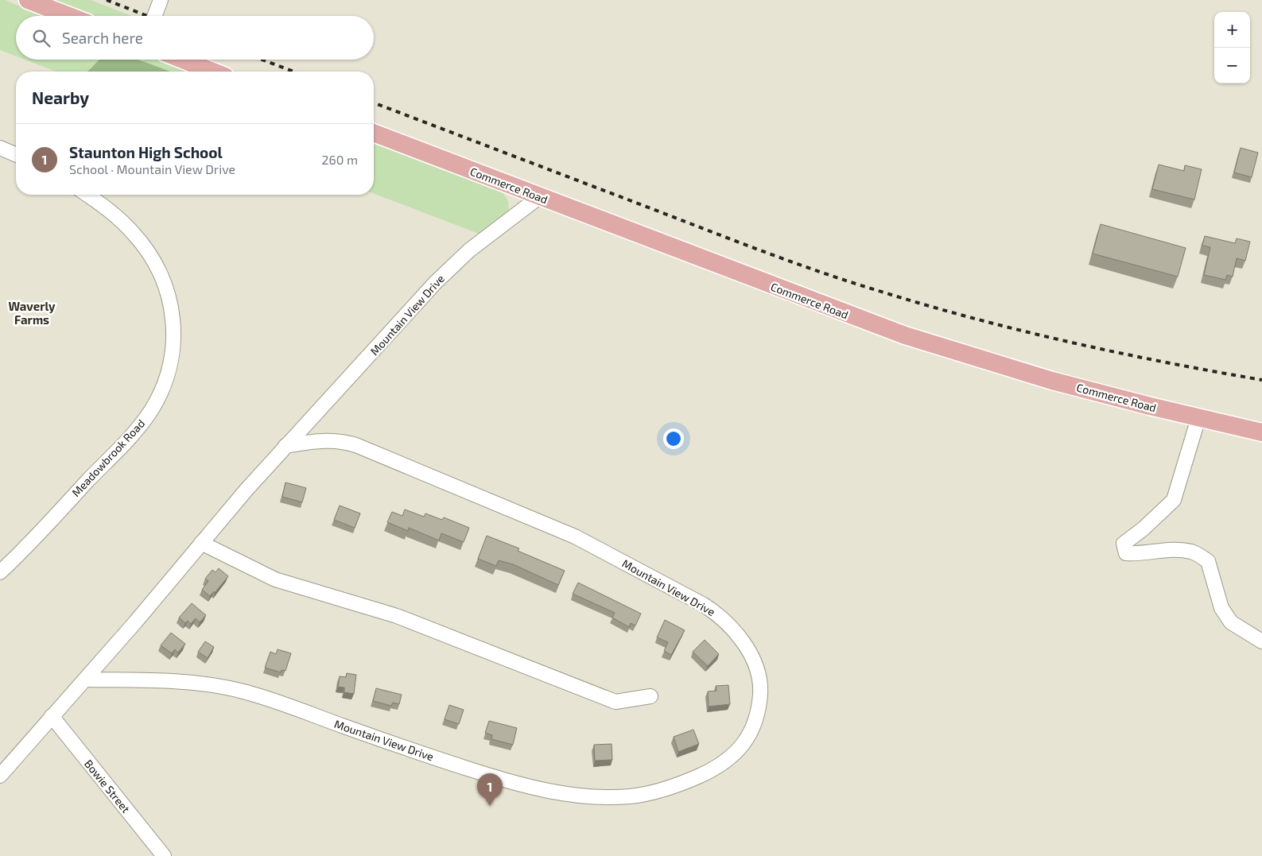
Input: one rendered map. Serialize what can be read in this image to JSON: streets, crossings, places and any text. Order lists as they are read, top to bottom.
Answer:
{
  "streets": {
    "main road": ["Commerce Road"],
    "street": ["Mountain View Drive", "Meadowbrook Road", "Bowie Street"]
  },
  "crossings": [
    ["Commerce Road", "Mountain View Drive"],
    ["Mountain View Drive", "Bowie Street"]
  ],
  "districts": ["Waverly Farms"],
  "page": {
    "map_buttons": ["+", "−"],
    "search": "Search here",
    "heading": "Nearby",
    "list": [
      {
        "mark": "1",
        "name": "Staunton High School",
        "note": "School · Mountain View Drive",
        "value": "260 m"
      }
    ],
    "pins": "1"
  }
}
